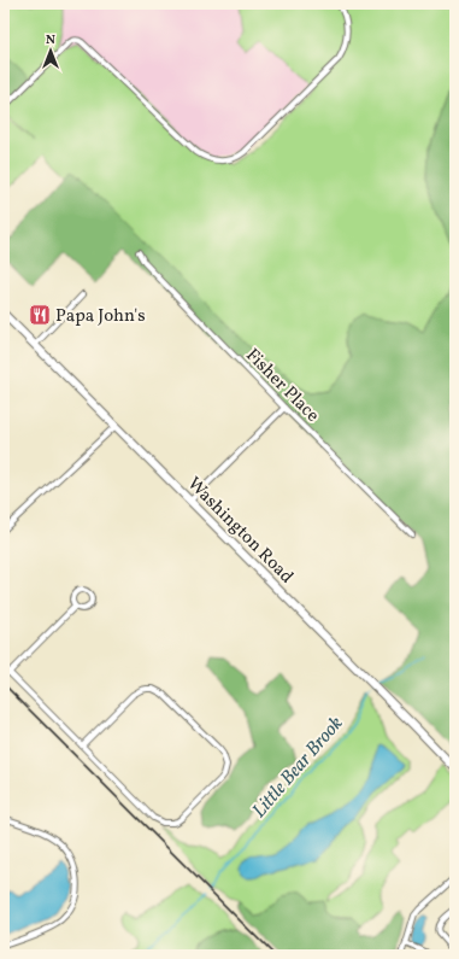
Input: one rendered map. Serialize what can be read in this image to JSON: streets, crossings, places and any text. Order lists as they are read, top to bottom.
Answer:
{
  "streets": {
    "main road": ["Washington Road"],
    "street": ["Fisher Place"]
  },
  "water": ["Little Bear Brook"],
  "places": {
    "restaurant": ["Papa John's"]
  },
  "north": "top"
}
